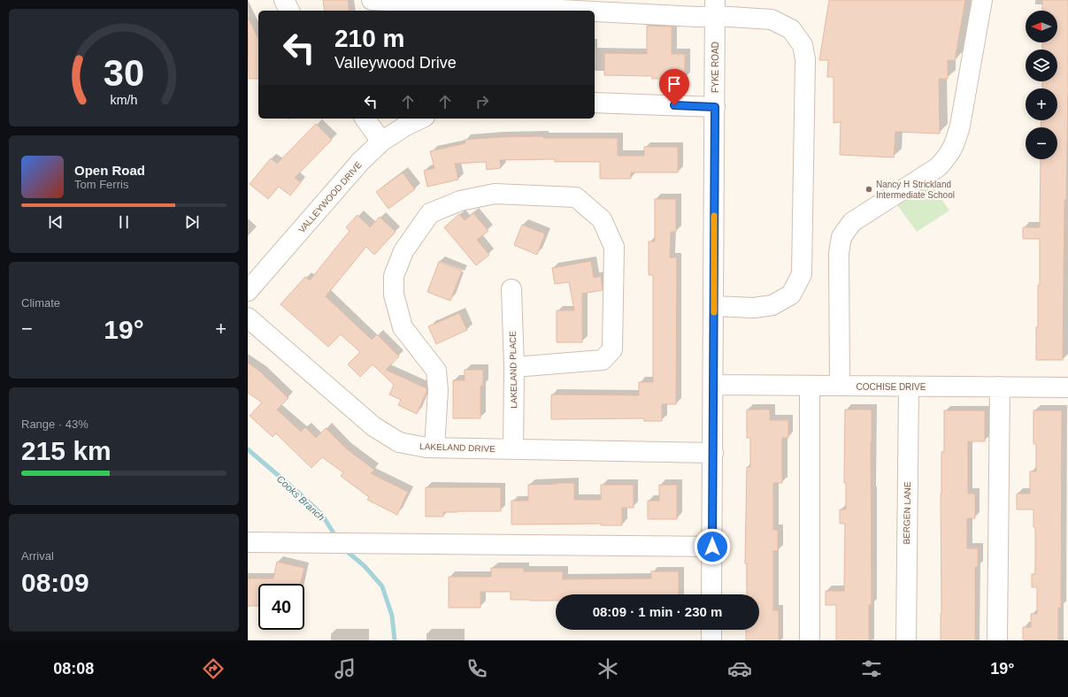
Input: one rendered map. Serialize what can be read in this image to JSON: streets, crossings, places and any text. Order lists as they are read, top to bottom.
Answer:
{
  "streets": {
    "street": [
      "FYKE ROAD",
      "VALLEYWOOD DRIVE",
      "LAKELAND PLACE",
      "COCHISE DRIVE",
      "LAKELAND DRIVE",
      "BERGEN LANE"
    ]
  },
  "crossings": [
    ["FYKE ROAD", "COCHISE DRIVE"],
    ["FYKE ROAD", "LAKELAND DRIVE"],
    ["LAKELAND PLACE", "LAKELAND DRIVE"],
    ["COCHISE DRIVE", "BERGEN LANE"]
  ],
  "water": ["Cooks Branch"],
  "places": ["Nancy H Strickland Intermediate School"],
  "north": "left",
  "page": {
    "map_buttons": ["+", "−"],
    "turn": ["210 m", "Valleywood Drive"],
    "song": ["Open Road", "Tom Ferris"],
    "tile": [
      "Climate",
      ["Range · 43%", "215 km"],
      ["Arrival", "08:09"]
    ],
    "heat": ["−", "19°", "+"],
    "limit": "40",
    "trip": "08:09 · 1 min · 230 m",
    "tabs": ["08:08", "19°"],
    "gauge": ["30", "km/h"]
  }
}
